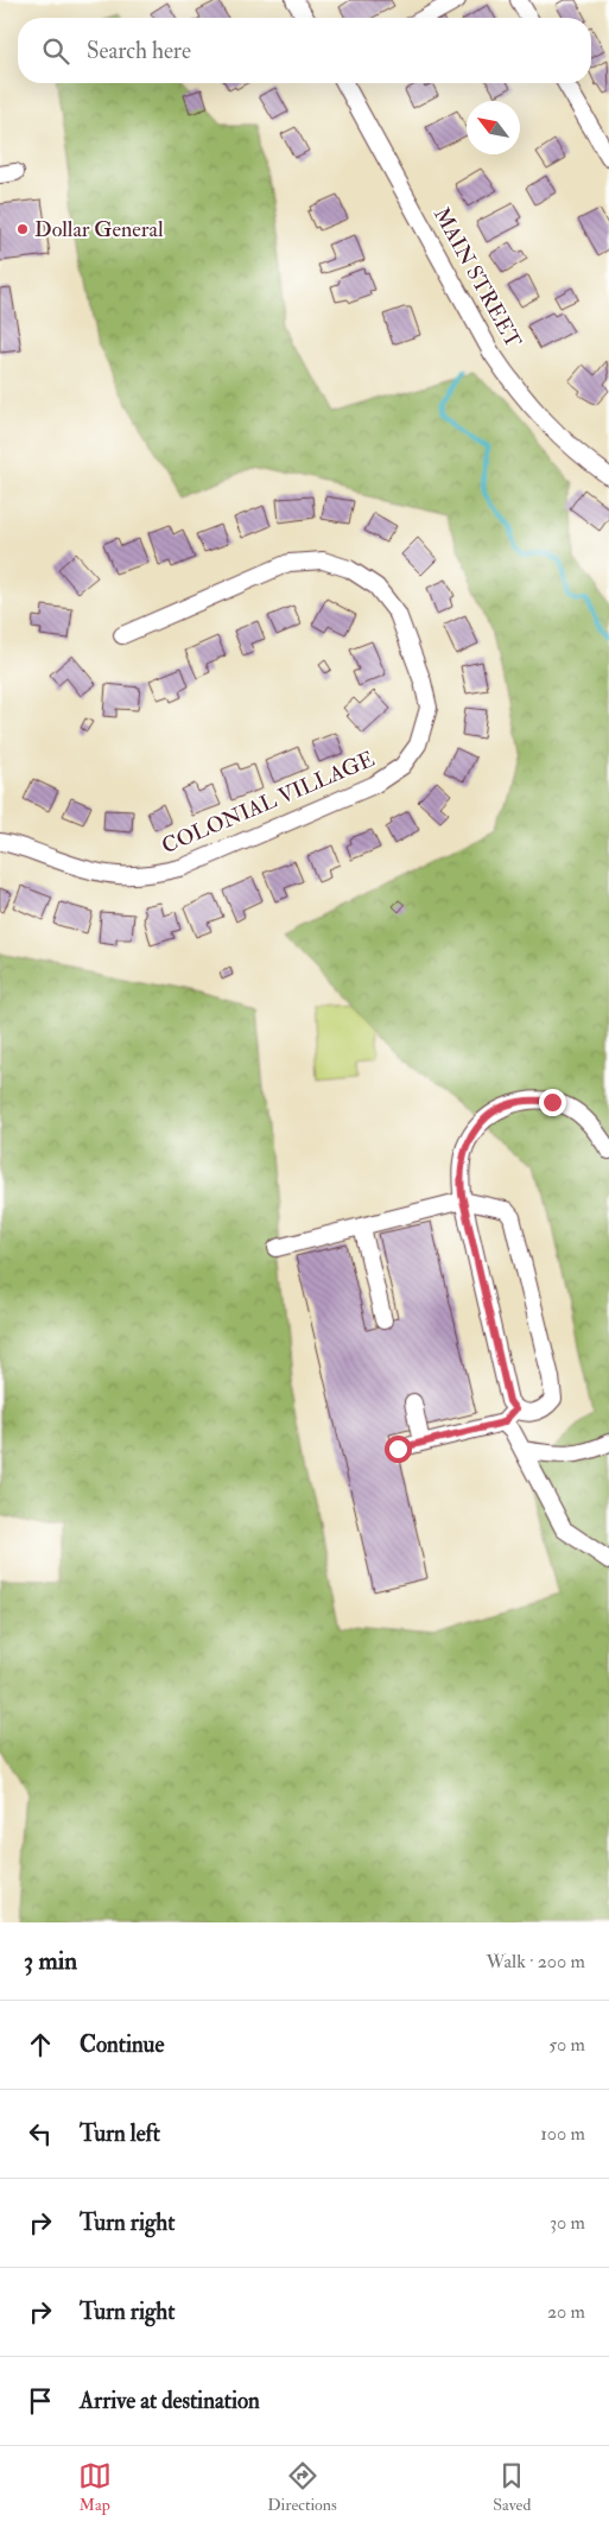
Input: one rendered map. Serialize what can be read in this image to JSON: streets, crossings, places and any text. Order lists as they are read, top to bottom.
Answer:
{
  "streets": {
    "street": ["MAIN STREET", "COLONIAL VILLAGE"]
  },
  "places": ["Dollar General"],
  "north": "top left",
  "page": {
    "search": "Search here",
    "heading": ["3 min", "Walk · 200 m"],
    "list": [
      ["Continue", "50 m"],
      ["Turn left", "100 m"],
      ["Turn right", "30 m"],
      ["Turn right", "20 m"],
      "Arrive at destination"
    ],
    "nav": ["Map", "Directions", "Saved"]
  }
}
